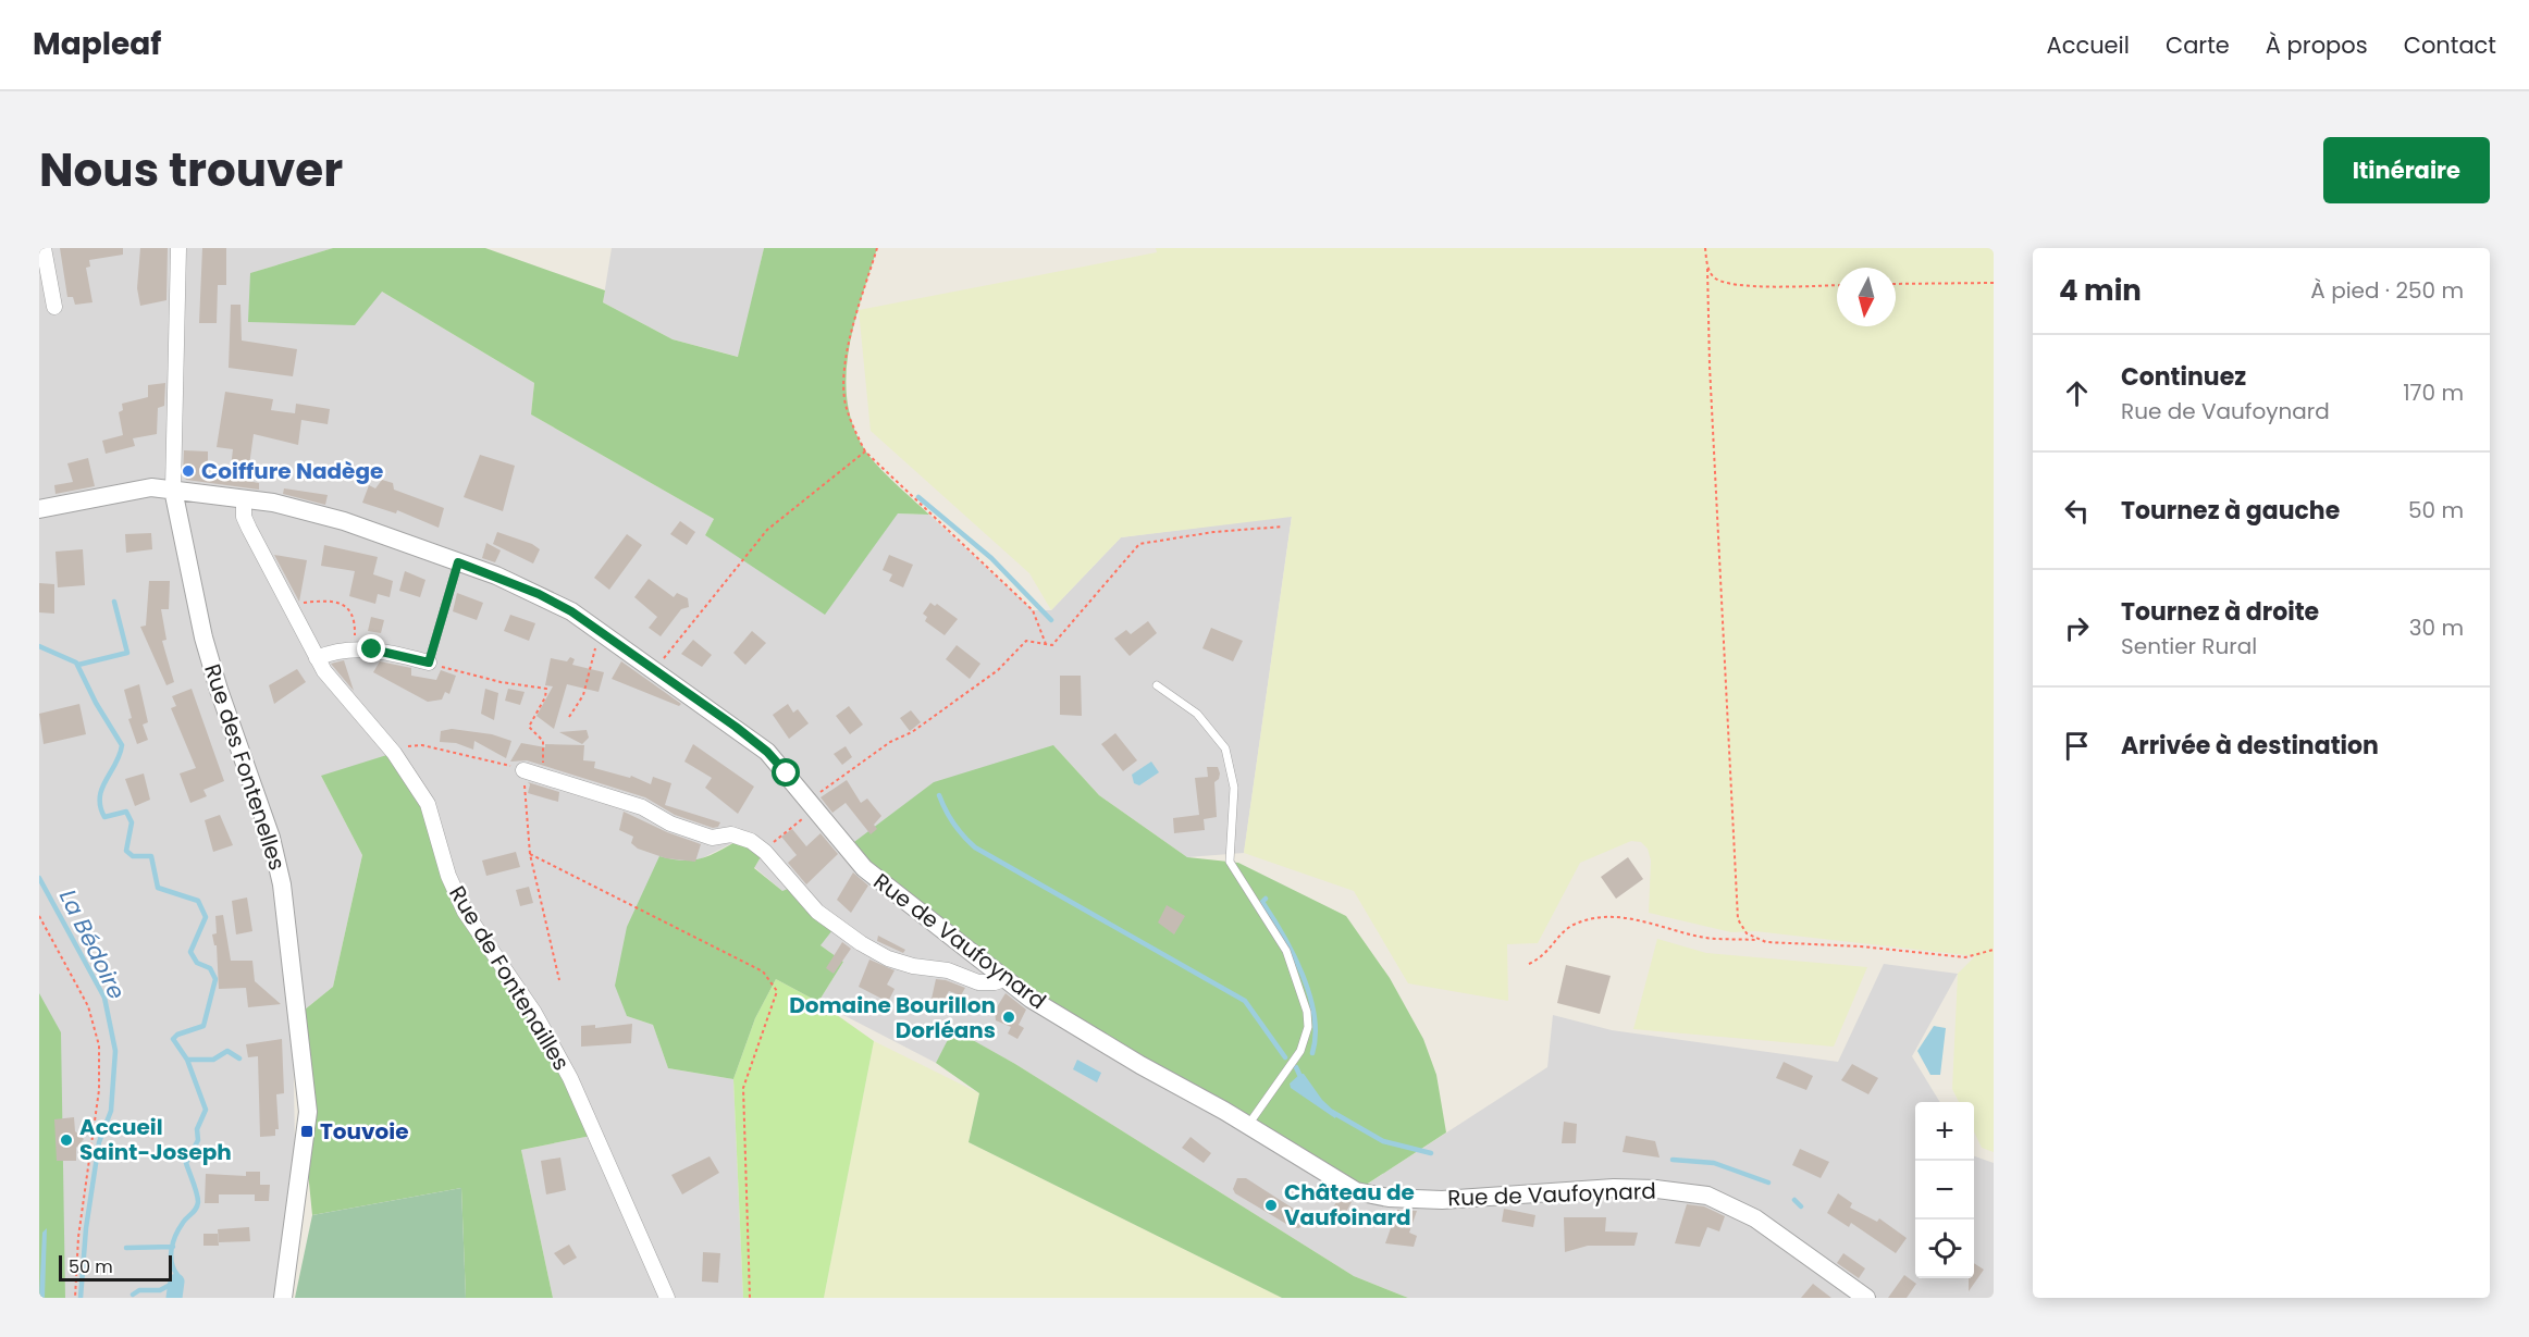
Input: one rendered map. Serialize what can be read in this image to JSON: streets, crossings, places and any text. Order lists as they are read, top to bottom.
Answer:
{
  "streets": {
    "street": ["Rue des Fontenelles", "Rue de Vaufoynard", "Rue de Fontenailles"]
  },
  "crossings": [
    ["Rue des Fontenelles", "Rue de Vaufoynard"],
    ["Rue de Vaufoynard", "Rue de Fontenailles"]
  ],
  "water": ["La Bédoire"],
  "places": {
    "other": [
      "Coiffure Nadège",
      "Domaine Bourillon Dorléans",
      "Accueil Saint-Joseph",
      "Château de Vaufoinard"
    ],
    "transit": ["Touvoie"]
  },
  "scale_bar": "50 m",
  "north": "bottom",
  "page": {
    "header": "Mapleaf",
    "nav": [
      "Accueil",
      "Carte",
      "À propos",
      "Contact"
    ],
    "title": "Nous trouver",
    "buttons": "Itinéraire",
    "heading": ["4 min", "À pied · 250 m"],
    "list": [
      ["Continuez", "Rue de Vaufoynard", "170 m"],
      ["Tournez à gauche", "50 m"],
      ["Tournez à droite", "Sentier Rural", "30 m"],
      "Arrivée à destination"
    ],
    "map_buttons": ["+", "−"],
    "scale": "50 m"
  }
}
